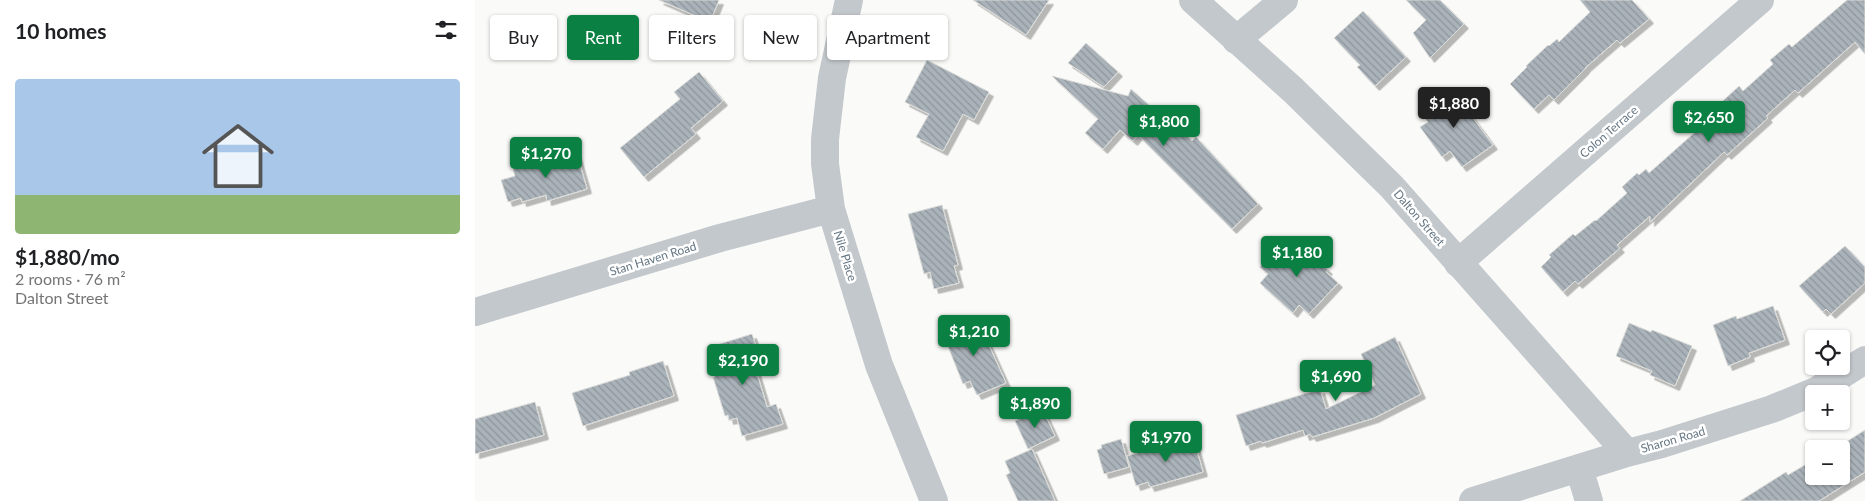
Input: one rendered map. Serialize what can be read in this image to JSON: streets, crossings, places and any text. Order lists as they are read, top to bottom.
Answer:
{
  "streets": {
    "street": [
      "Colon Terrace",
      "Dalton Street",
      "Nile Place",
      "Stan Haven Road",
      "Sharon Road"
    ]
  },
  "crossings": [
    ["Colon Terrace", "Dalton Street"],
    ["Dalton Street", "Sharon Road"],
    ["Nile Place", "Stan Haven Road"]
  ],
  "page": {
    "heading": "10 homes",
    "chip": [
      "Buy",
      "Rent",
      "Filters",
      "New",
      "Apartment"
    ],
    "list": [
      {
        "name": "$1,880/mo",
        "note": "2 rooms · 76 m² · Dalton Street"
      }
    ],
    "price": [
      "$1,880",
      "$2,650",
      "$1,800",
      "$1,270",
      "$1,180",
      "$1,210",
      "$2,190",
      "$1,690",
      "$1,890",
      "$1,970"
    ],
    "map_buttons": ["+", "−"]
  }
}
